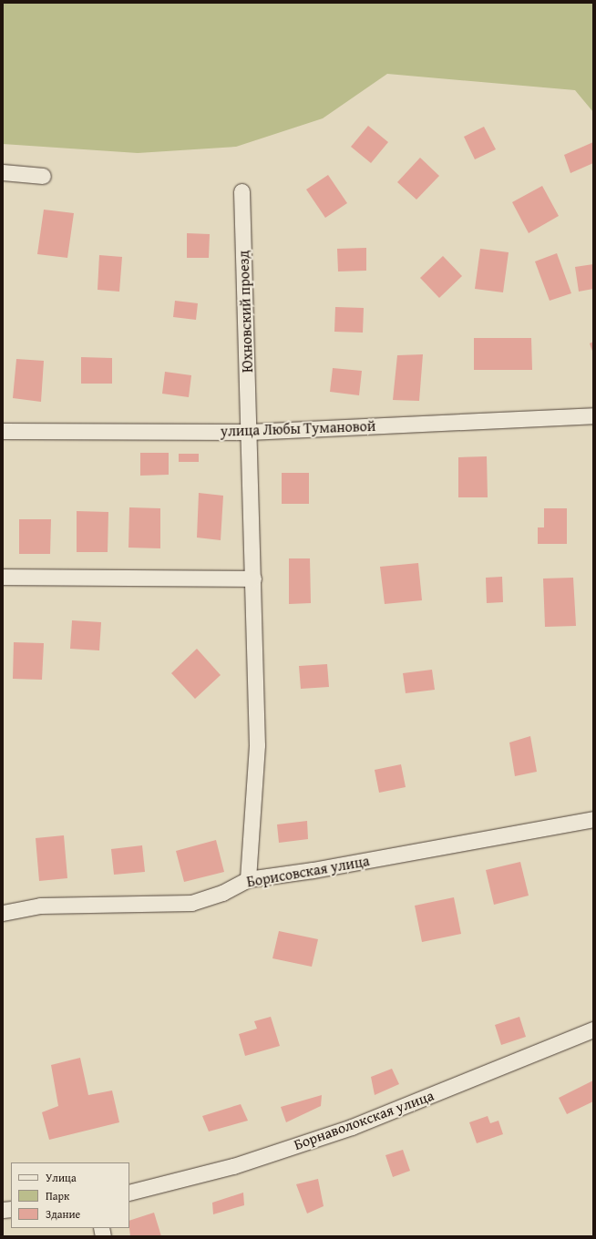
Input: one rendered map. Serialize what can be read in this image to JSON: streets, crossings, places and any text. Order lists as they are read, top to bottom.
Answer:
{
  "streets": {
    "street": [
      "Юхновский проезд",
      "улица Любы Тумановой",
      "Борисовская улица",
      "Борнаволокская улица"
    ]
  },
  "crossings": [
    ["Юхновский проезд", "улица Любы Тумановой"],
    ["Юхновский проезд", "Борисовская улица"]
  ],
  "legend": ["Улица", "Парк", "Здание"]
}
